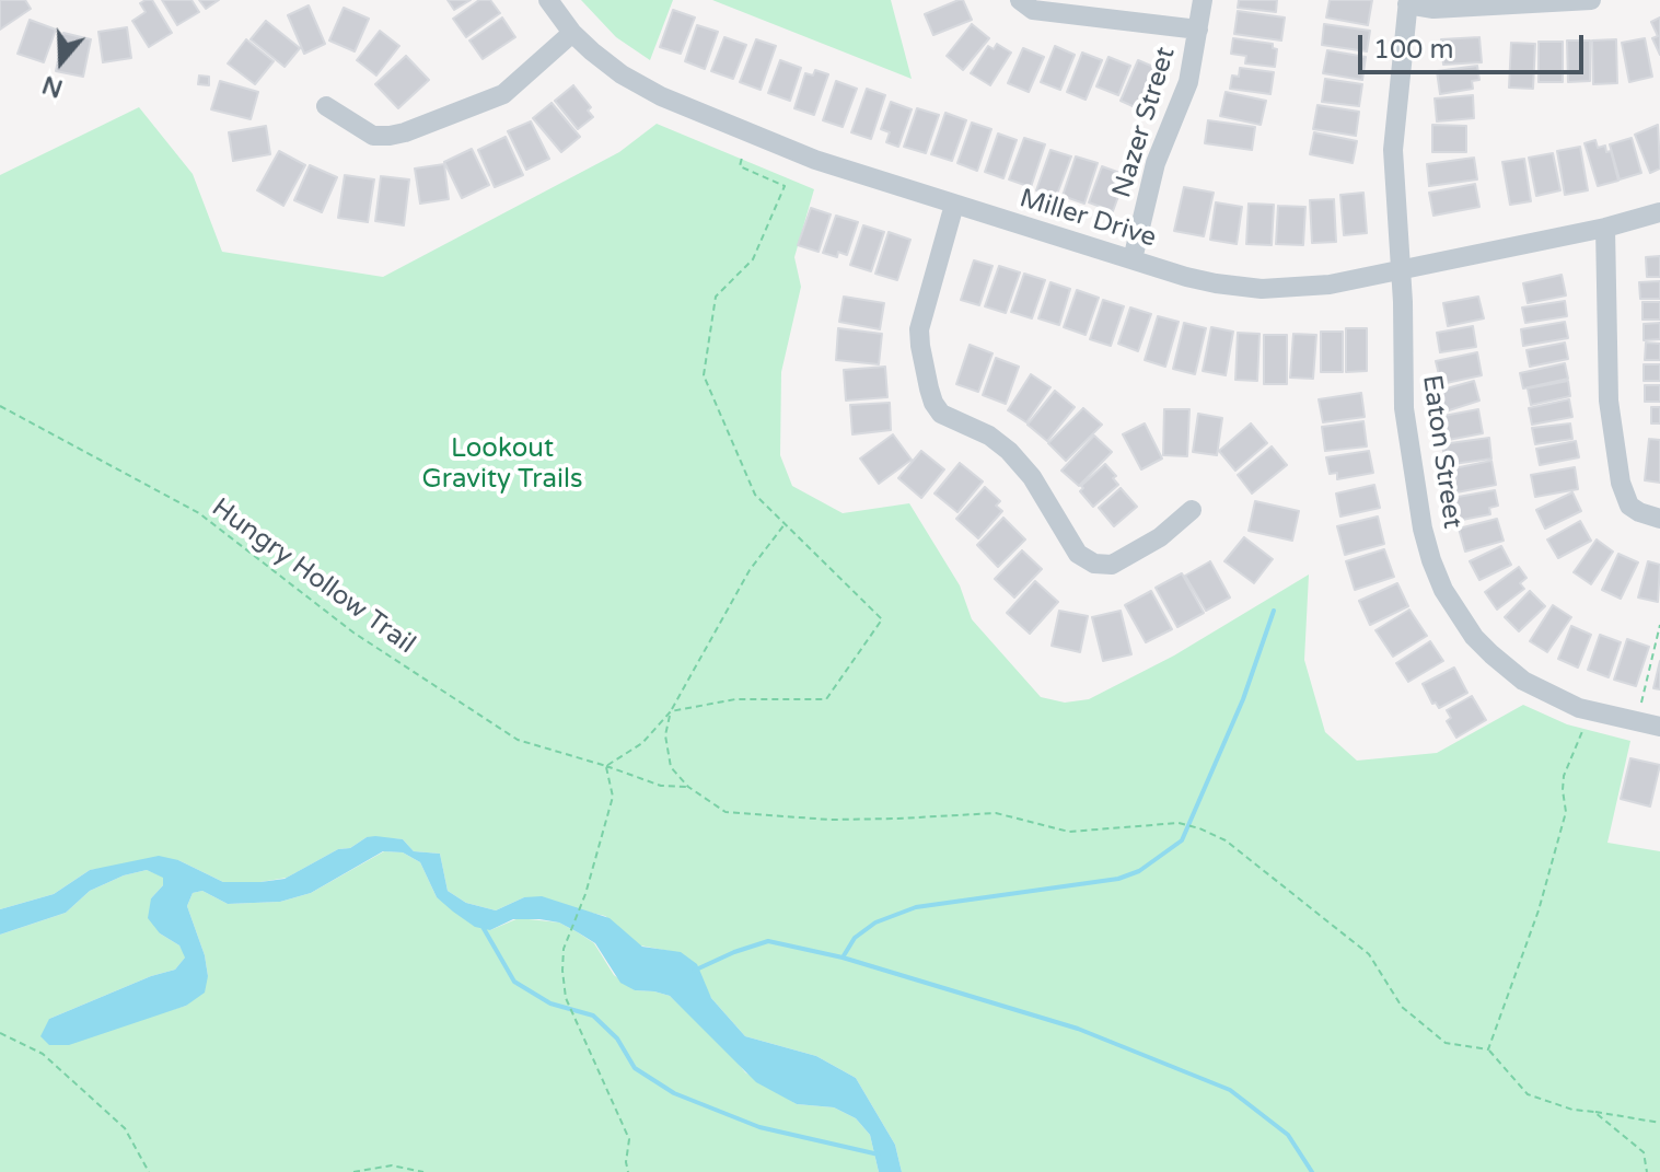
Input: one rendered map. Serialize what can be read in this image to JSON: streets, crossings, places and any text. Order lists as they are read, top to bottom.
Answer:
{
  "streets": {
    "street": ["Nazer Street", "Miller Drive", "Eaton Street"],
    "path": ["Hungry Hollow Trail"]
  },
  "crossings": [
    ["Nazer Street", "Miller Drive"],
    ["Miller Drive", "Eaton Street"]
  ],
  "parks": ["Lookout Gravity Trails"],
  "scale_bar": "100 m",
  "north": "bottom"
}
